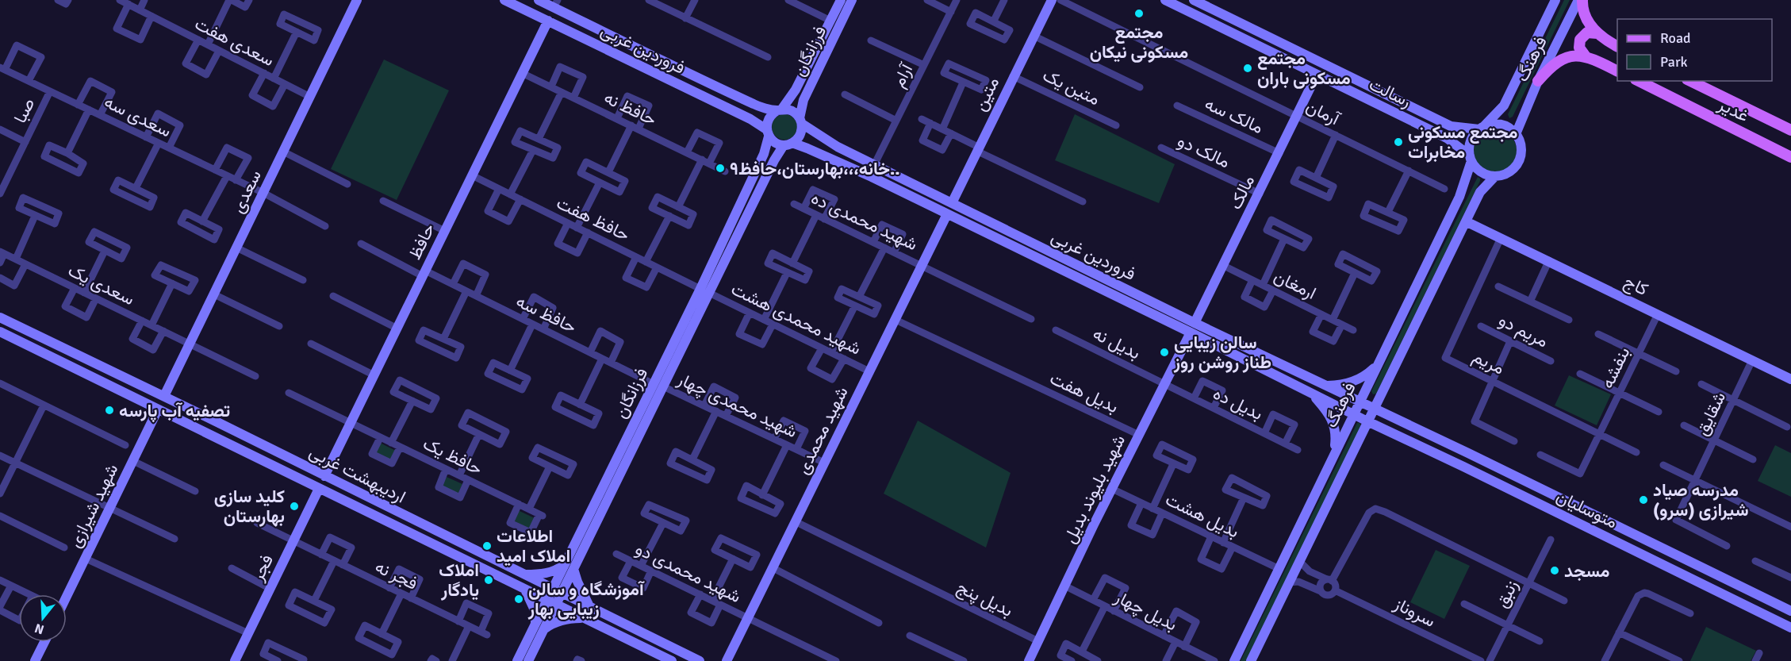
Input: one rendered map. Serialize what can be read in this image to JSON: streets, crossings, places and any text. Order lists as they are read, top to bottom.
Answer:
{
  "streets": {
    "main road": [
      "فروردین غربی",
      "فرزانگان",
      "فرهنگ",
      "رسالت",
      "متین",
      "غدیر",
      "سعدی",
      "مالک",
      "حافظ",
      "کاج",
      "شهید محمدی",
      "اردیبهشت غربی",
      "شهید بلیوند بدیل",
      "شهید شیرازی",
      "متوسلیان",
      "فجر"
    ],
    "street": [
      "سعدی هفت",
      "آرام",
      "متین یک",
      "حافظ نه",
      "صبا",
      "آرمان",
      "مالک سه",
      "سعدی سه",
      "مالک دو",
      "حافظ هفت",
      "شهید محمدی ده",
      "سعدی یک",
      "ارمغان",
      "حافظ سه",
      "شهید محمدی هشت",
      "مریم دو",
      "بدیل نه",
      "مریم",
      "بنفشه",
      "بدیل هفت",
      "بدیل ده",
      "شهید محمدی چهار",
      "شقایق",
      "حافظ یک",
      "بدیل هشت",
      "شهید محمدی دو",
      "فجر نه",
      "زنبق",
      "بدیل پنج",
      "بدیل چهار",
      "سروناز"
    ]
  },
  "crossings": [
    ["سعدی هفت", "سعدی"],
    ["فروردین غربی", "فرزانگان"],
    ["فروردین غربی", "فرهنگ"],
    ["فروردین غربی", "آرام"],
    ["فروردین غربی", "متین"],
    ["فروردین غربی", "مالک"],
    ["فروردین غربی", "حافظ"],
    ["فروردین غربی", "شهید محمدی"],
    ["فروردین غربی", "شهید بلیوند بدیل"],
    ["فروردین غربی", "متوسلیان"],
    ["فرزانگان", "حافظ هفت"],
    ["فرزانگان", "حافظ سه"],
    ["فرزانگان", "شهید محمدی هشت"],
    ["فرزانگان", "شهید محمدی چهار"],
    ["فرزانگان", "اردیبهشت غربی"],
    ["فرهنگ", "رسالت"],
    ["فرهنگ", "کاج"],
    ["فرهنگ", "متوسلیان"],
    ["فرهنگ", "بدیل هشت"],
    ["متین یک", "متین"],
    ["رسالت", "مالک"],
    ["حافظ نه", "حافظ"],
    ["صبا", "سعدی سه"],
    ["آرمان", "مالک"],
    ["مالک سه", "مالک"],
    ["سعدی سه", "سعدی"],
    ["مالک دو", "مالک"],
    ["سعدی", "سعدی یک"],
    ["سعدی", "اردیبهشت غربی"],
    ["مالک", "ارمغان"],
    ["مالک", "شهید بلیوند بدیل"],
    ["حافظ هفت", "حافظ"],
    ["حافظ هفت", "شهید محمدی هشت"],
    ["شهید محمدی ده", "شهید محمدی"],
    ["حافظ", "حافظ سه"],
    ["حافظ", "حافظ یک"],
    ["حافظ", "اردیبهشت غربی"],
    ["کاج", "مریم"],
    ["کاج", "بنفشه"],
    ["کاج", "شقایق"],
    ["حافظ سه", "شهید محمدی چهار"],
    ["شهید محمدی هشت", "شهید محمدی"],
    ["مریم دو", "مریم"],
    ["بدیل نه", "بدیل ده"],
    ["بدیل نه", "شهید بلیوند بدیل"],
    ["مریم", "بنفشه"],
    ["بدیل هفت", "شهید محمدی"],
    ["بدیل هفت", "شهید بلیوند بدیل"],
    ["بدیل ده", "شهید بلیوند بدیل"],
    ["شهید محمدی چهار", "شهید محمدی"],
    ["شهید محمدی", "شهید محمدی دو"],
    ["شهید محمدی", "بدیل پنج"],
    ["اردیبهشت غربی", "شهید شیرازی"],
    ["اردیبهشت غربی", "فجر"],
    ["شهید بلیوند بدیل", "بدیل هشت"],
    ["شهید بلیوند بدیل", "بدیل پنج"],
    ["شهید بلیوند بدیل", "بدیل چهار"],
    ["فجر", "فجر نه"]
  ],
  "places": [
    "مجتمع مسکونی نیکان",
    "مجتمع مسکونی باران",
    "مجتمع مسکونی مخابرات",
    "خانه،،،بهارستان،حافظ۹..",
    "سالن زیبایی طناز روشن روز",
    "تصفیه آب پارسه",
    "مدرسه صیاد شیرازی (سرو)",
    "کلید سازی بهارستان",
    "اطلاعات املاک امید",
    "مسجد",
    "املاک یادگار",
    "آموزشگاه و سالن زیبایی بهار"
  ],
  "legend": ["Road", "Park"],
  "north": "bottom"
}
